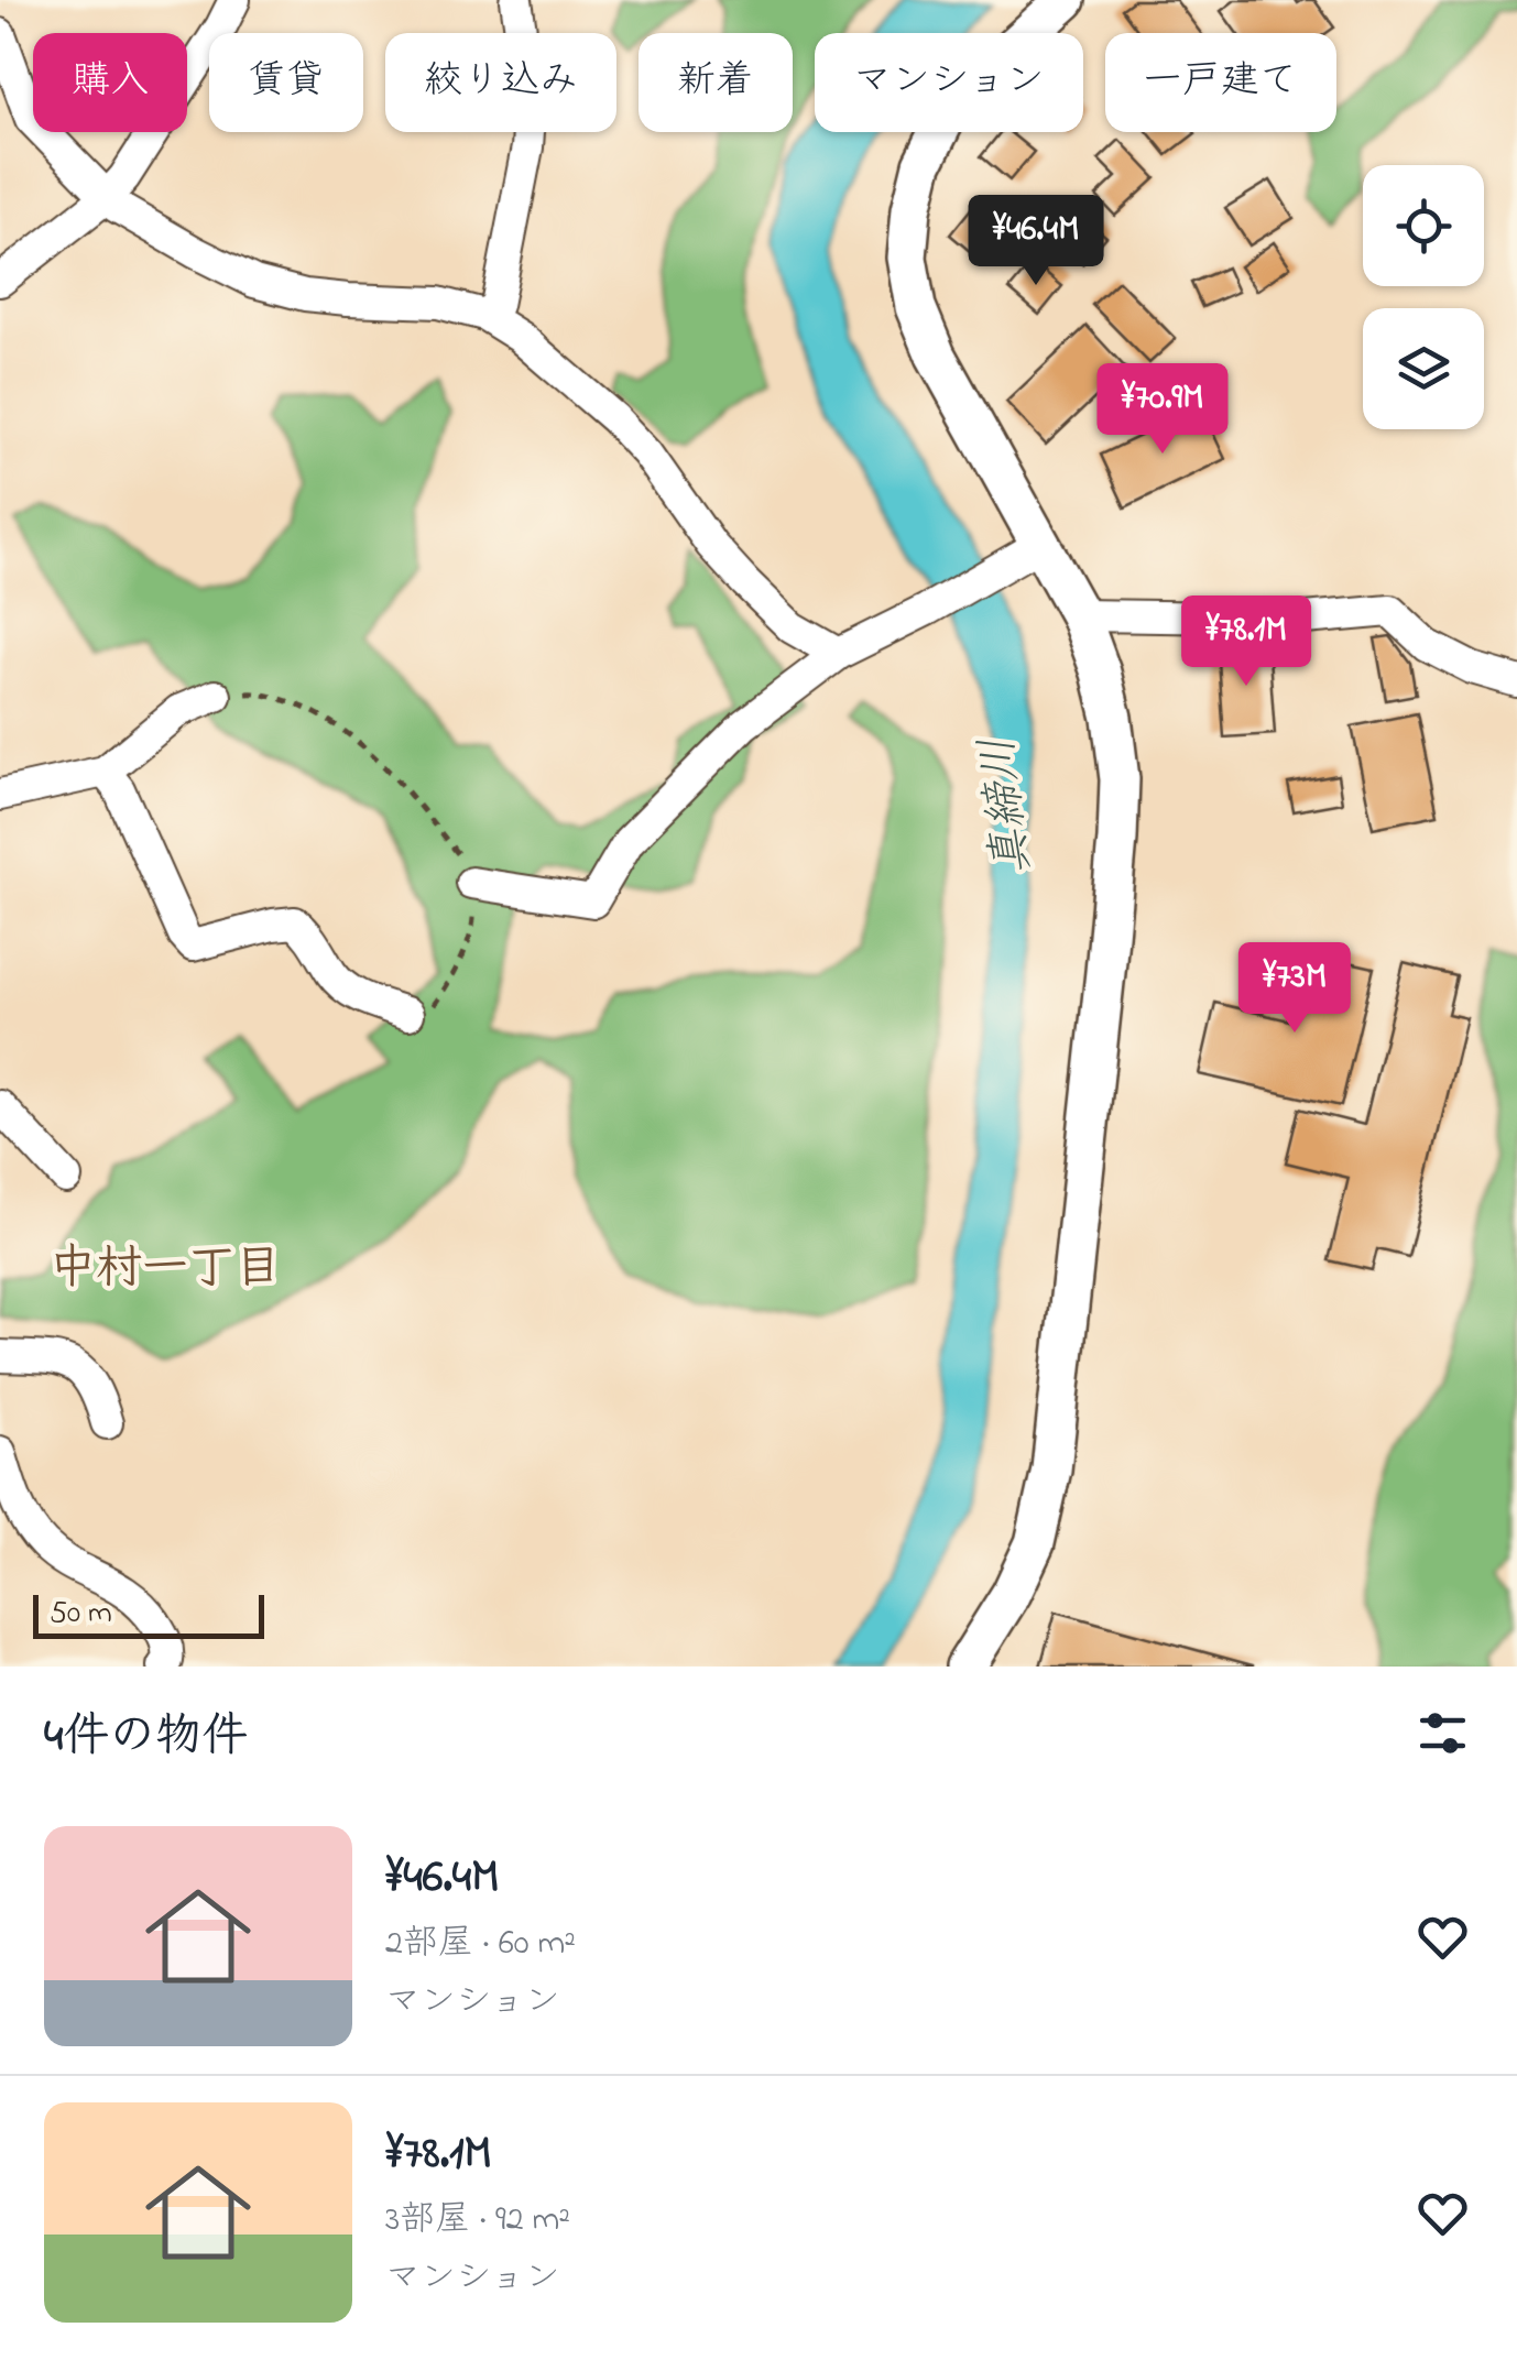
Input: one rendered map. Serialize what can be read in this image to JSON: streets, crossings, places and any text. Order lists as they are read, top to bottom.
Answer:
{
  "districts": ["中村一丁目"],
  "water": ["真締川"],
  "scale_bar": "50 m",
  "page": {
    "chip": [
      "購入",
      "賃貸",
      "絞り込み",
      "新着",
      "マンション",
      "一戸建て"
    ],
    "price": [
      "¥46.4M",
      "¥70.9M",
      "¥78.1M",
      "¥73M"
    ],
    "scale": "50 m",
    "heading": "4件の物件",
    "list": [
      {
        "name": "¥46.4M",
        "note": "2部屋 · 60 m² · マンション"
      },
      {
        "name": "¥78.1M",
        "note": "3部屋 · 92 m² · マンション"
      }
    ]
  }
}
